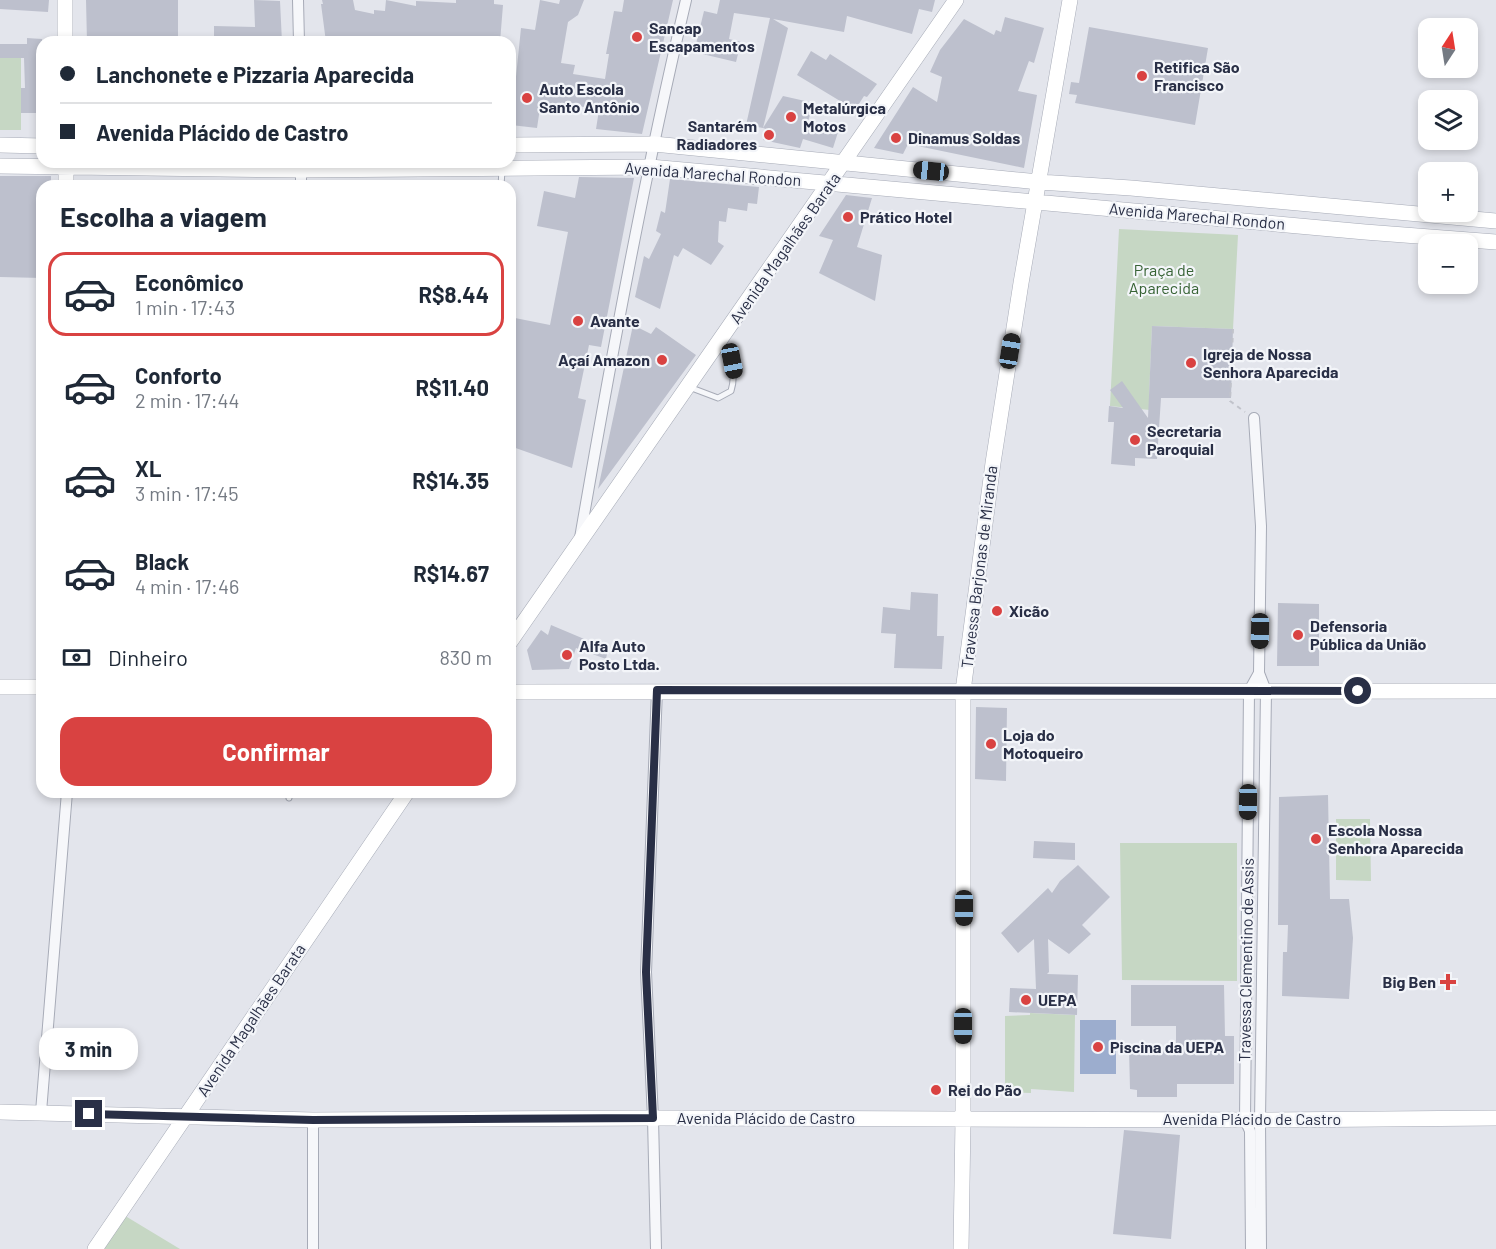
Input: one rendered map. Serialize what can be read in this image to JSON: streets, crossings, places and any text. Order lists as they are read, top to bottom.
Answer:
{
  "streets": {
    "street": [
      "Avenida Marechal Rondon",
      "Avenida Magalhães Barata",
      "Travessa Barjonas de Miranda",
      "Travessa Clementino de Assis",
      "Avenida Plácido de Castro"
    ]
  },
  "crossings": [
    ["Avenida Marechal Rondon", "Avenida Magalhães Barata"],
    ["Avenida Marechal Rondon", "Travessa Barjonas de Miranda"],
    ["Avenida Magalhães Barata", "Avenida Plácido de Castro"],
    ["Travessa Barjonas de Miranda", "Avenida Plácido de Castro"],
    ["Travessa Clementino de Assis", "Avenida Plácido de Castro"]
  ],
  "parks": ["Praça de Aparecida"],
  "places": {
    "other": [
      "Sancap Escapamentos",
      "Retifica São Francisco",
      "Auto Escola Santo Antônio",
      "Metalúrgica Motos",
      "Santarém Radiadores",
      "Dinamus Soldas",
      "Prático Hotel",
      "Avante",
      "Açaí Amazon",
      "Igreja de Nossa Senhora Aparecida",
      "Secretaria Paroquial",
      "Xicão",
      "Defensoria Pública da União",
      "Alfa Auto Posto Ltda.",
      "Loja do Motoqueiro",
      "Escola Nossa Senhora Aparecida",
      "UEPA",
      "Piscina da UEPA",
      "Rei do Pão"
    ],
    "health": ["Big Ben"]
  },
  "north": "top",
  "page": {
    "map_buttons": ["+", "−"],
    "banner": ["Lanchonete e Pizzaria Aparecida", "Avenida Plácido de Castro"],
    "heading": "Escolha a viagem",
    "list": [
      {
        "name": "Econômico",
        "note": "1 min · 17:43",
        "value": "R$8.44"
      },
      {
        "name": "Conforto",
        "note": "2 min · 17:44",
        "value": "R$11.40"
      },
      {
        "name": "XL",
        "note": "3 min · 17:45",
        "value": "R$14.35"
      },
      {
        "name": "Black",
        "note": "4 min · 17:46",
        "value": "R$14.67"
      }
    ],
    "pay": ["Dinheiro", "830 m"],
    "buttons": "Confirmar",
    "bubble": "3 min"
  }
}
